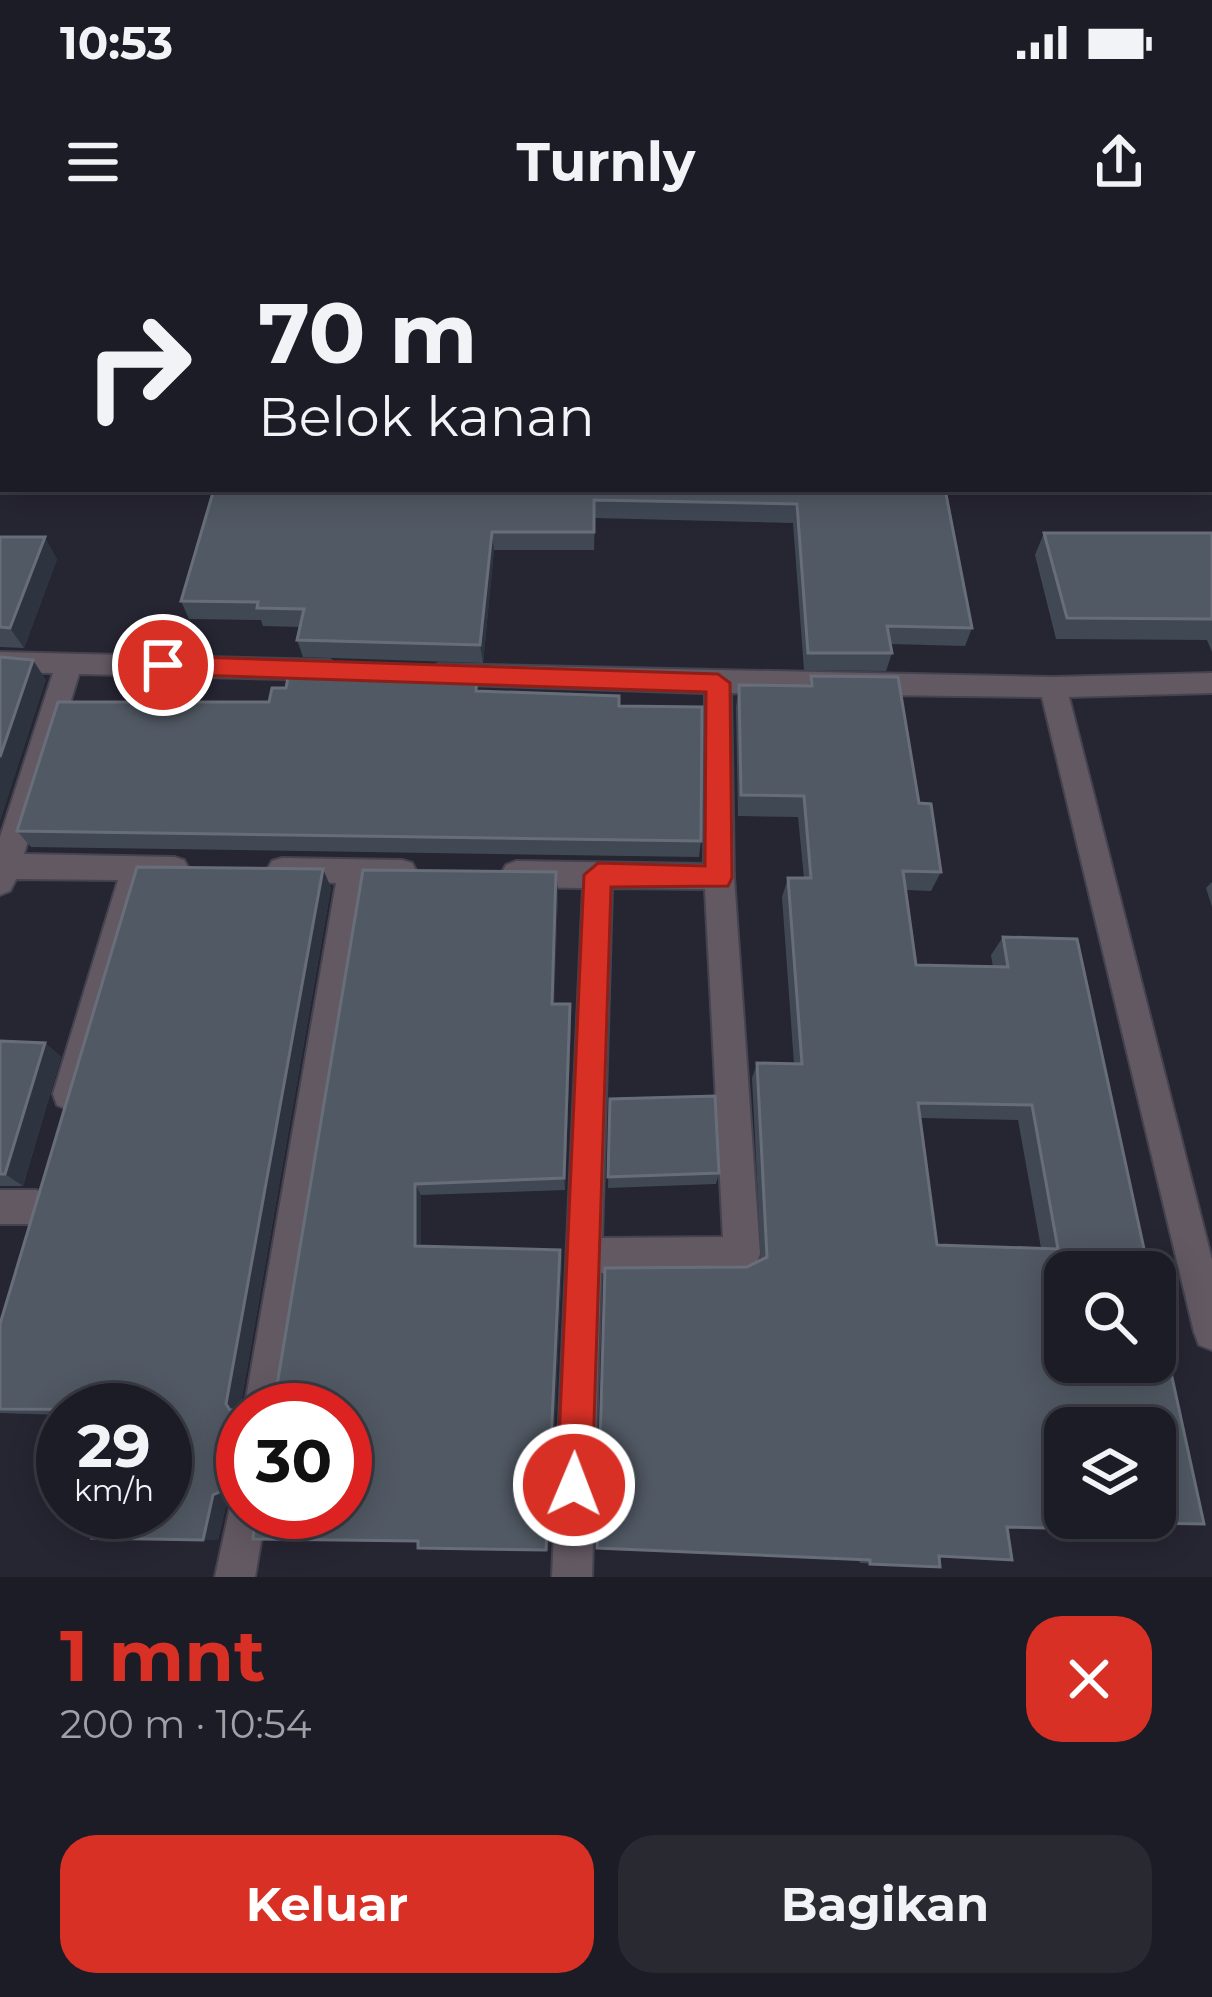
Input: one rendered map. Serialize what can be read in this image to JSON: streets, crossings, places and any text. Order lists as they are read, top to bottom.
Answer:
{
  "page": {
    "status": "10:53",
    "header": "Turnly",
    "turn": ["70 m", "Belok kanan"],
    "speed": "29 km/h",
    "limit": "30",
    "heading": ["1 mnt", "200 m · 10:54"],
    "buttons": ["Keluar", "Bagikan"]
  }
}
